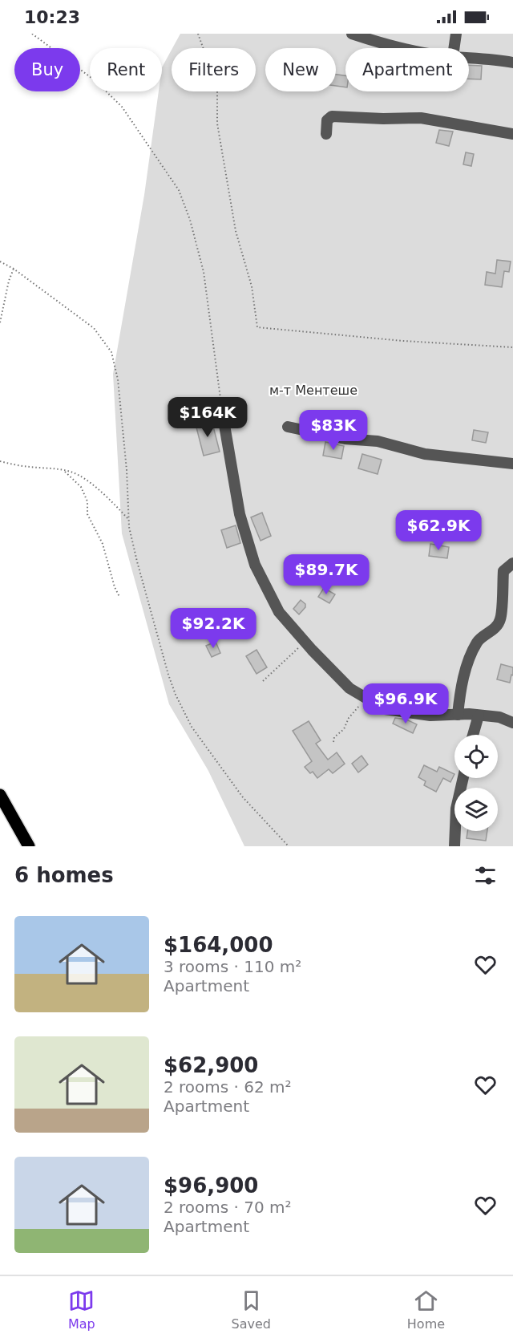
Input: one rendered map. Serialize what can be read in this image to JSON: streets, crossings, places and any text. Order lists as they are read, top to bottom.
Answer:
{
  "parks": ["м-т Ментeше"],
  "page": {
    "status": "10:23",
    "chip": [
      "Buy",
      "Rent",
      "Filters",
      "New",
      "Apartment"
    ],
    "price": [
      "$164K",
      "$83K",
      "$62.9K",
      "$89.7K",
      "$92.2K",
      "$96.9K"
    ],
    "heading": "6 homes",
    "list": [
      {
        "name": "$164,000",
        "note": "3 rooms · 110 m² · Apartment"
      },
      {
        "name": "$62,900",
        "note": "2 rooms · 62 m² · Apartment"
      },
      {
        "name": "$96,900",
        "note": "2 rooms · 70 m² · Apartment"
      }
    ],
    "tabs": ["Map", "Saved", "Home"]
  }
}
